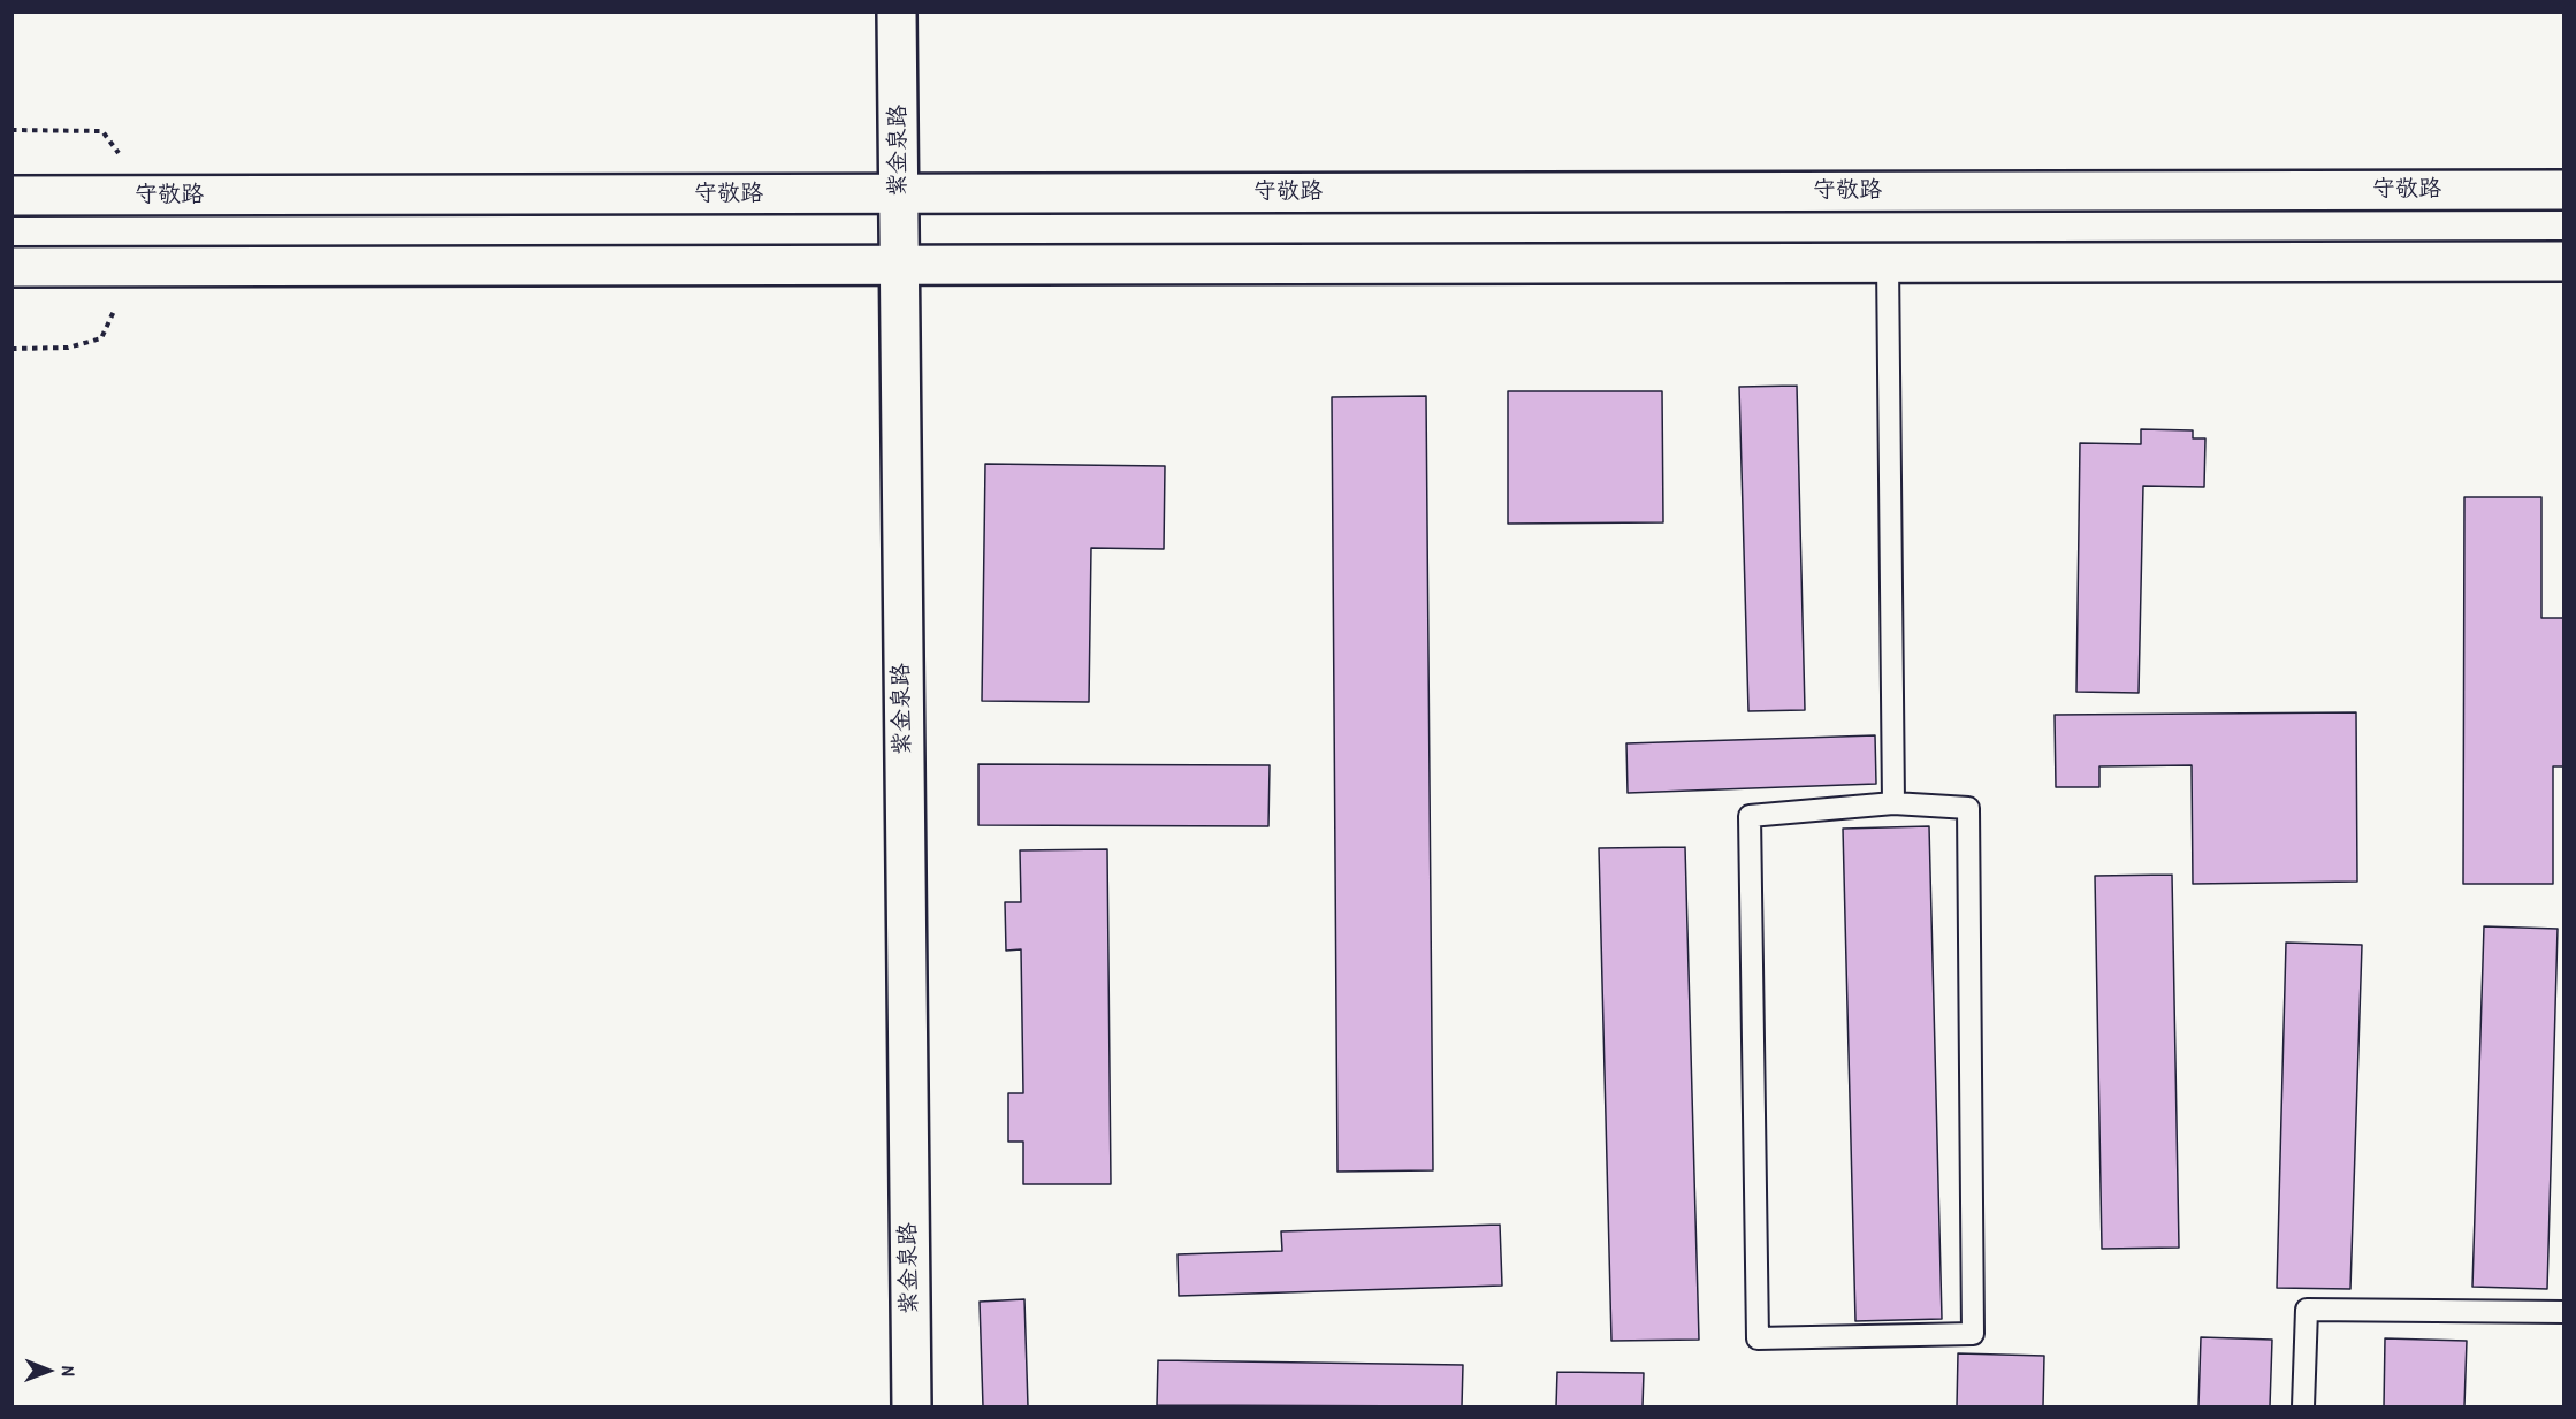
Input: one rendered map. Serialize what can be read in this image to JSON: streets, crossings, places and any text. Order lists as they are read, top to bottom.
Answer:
{
  "streets": {
    "main road": ["紫金泉路", "守敬路"]
  },
  "crossings": [
    ["紫金泉路", "守敬路"]
  ],
  "north": "right"
}
